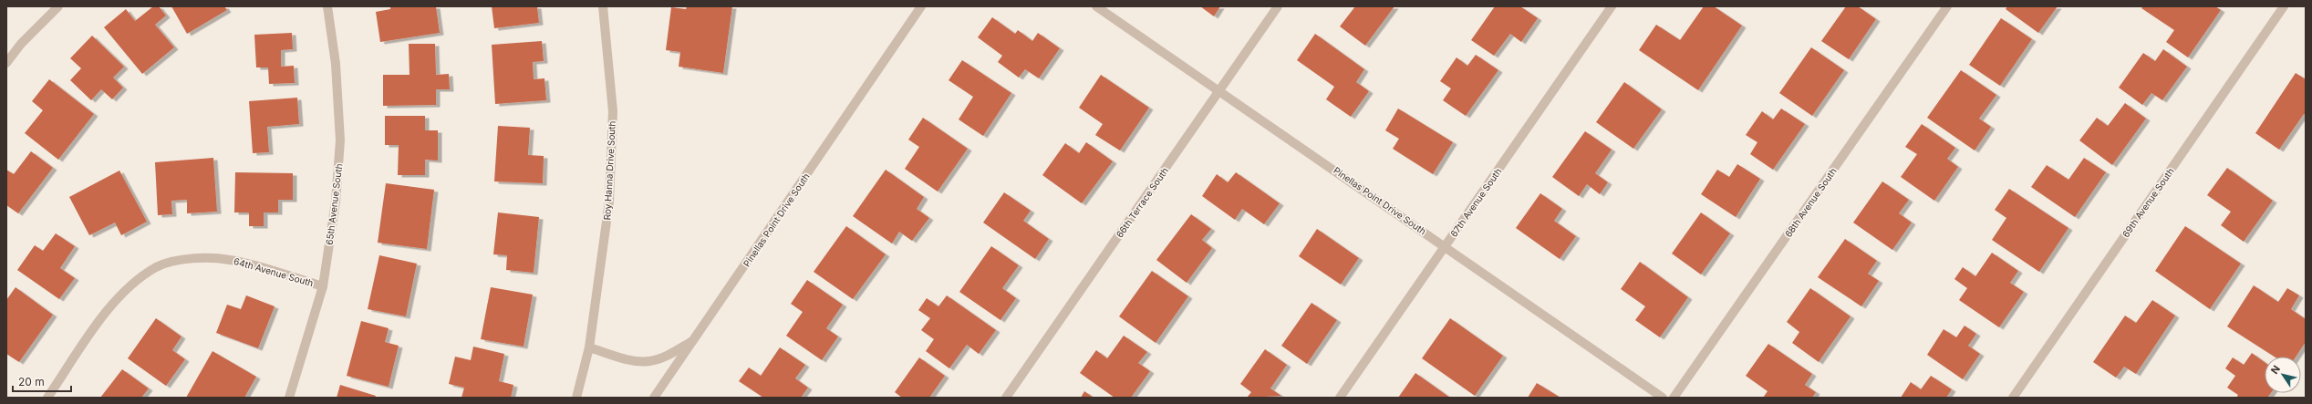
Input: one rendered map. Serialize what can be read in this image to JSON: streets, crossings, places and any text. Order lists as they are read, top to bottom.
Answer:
{
  "streets": {
    "street": [
      "Roy Hanna Drive South",
      "Pinellas Point Drive South",
      "66th Terrace South",
      "67th Avenue South",
      "68th Avenue South",
      "69th Avenue South",
      "65th Avenue South",
      "64th Avenue South"
    ]
  },
  "crossings": [
    ["Roy Hanna Drive South", "Pinellas Point Drive South"],
    ["Pinellas Point Drive South", "66th Terrace South"],
    ["Pinellas Point Drive South", "67th Avenue South"],
    ["65th Avenue South", "64th Avenue South"]
  ],
  "scale_bar": "20 m",
  "north": "top left"
}
